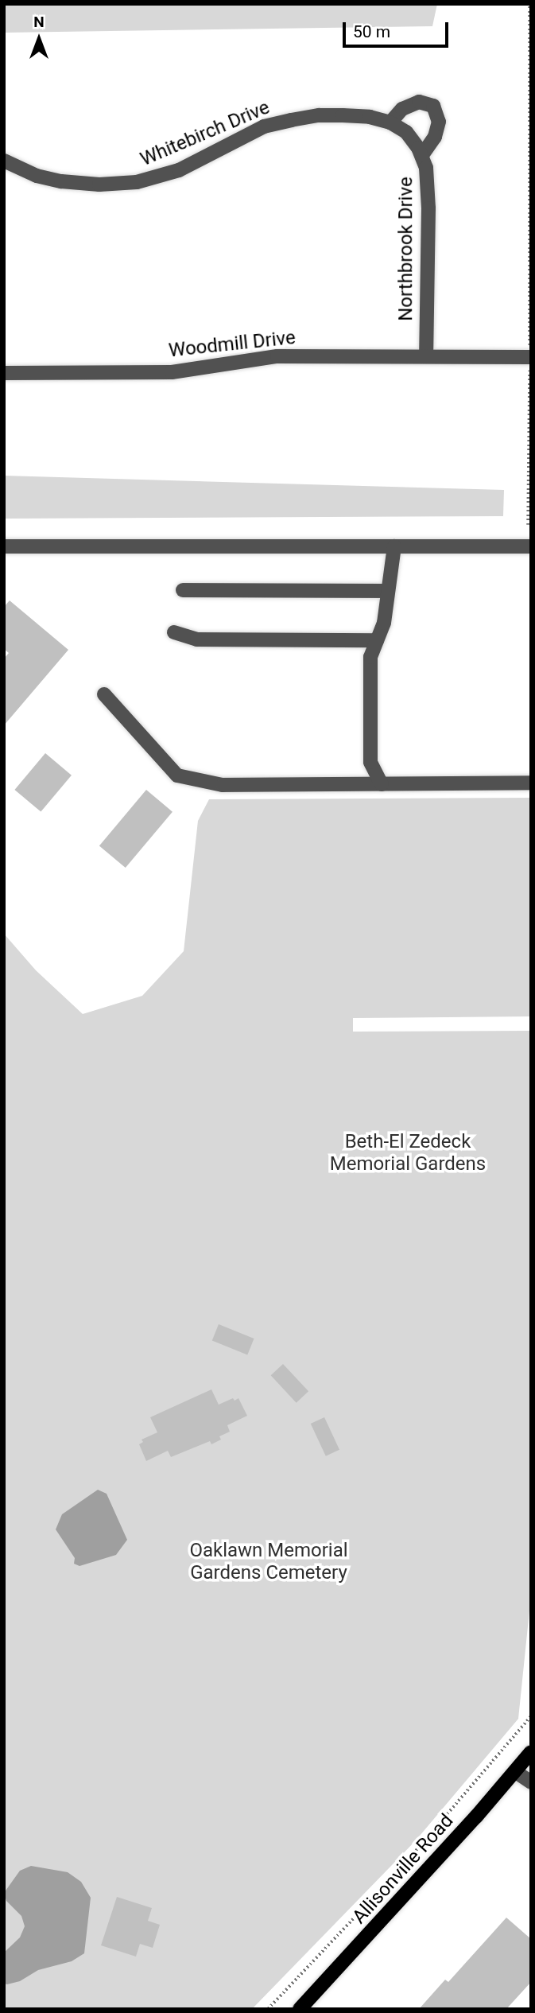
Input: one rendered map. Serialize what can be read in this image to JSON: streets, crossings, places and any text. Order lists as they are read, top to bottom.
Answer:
{
  "streets": {
    "main road": ["Allisonville Road"],
    "street": ["Whitebirch Drive", "Northbrook Drive", "Woodmill Drive"]
  },
  "crossings": [
    ["Whitebirch Drive", "Northbrook Drive"],
    ["Northbrook Drive", "Woodmill Drive"]
  ],
  "parks": ["Beth-El Zedeck Memorial Gardens", "Oaklawn Memorial Gardens Cemetery"],
  "scale_bar": "50 m",
  "north": "top"
}
